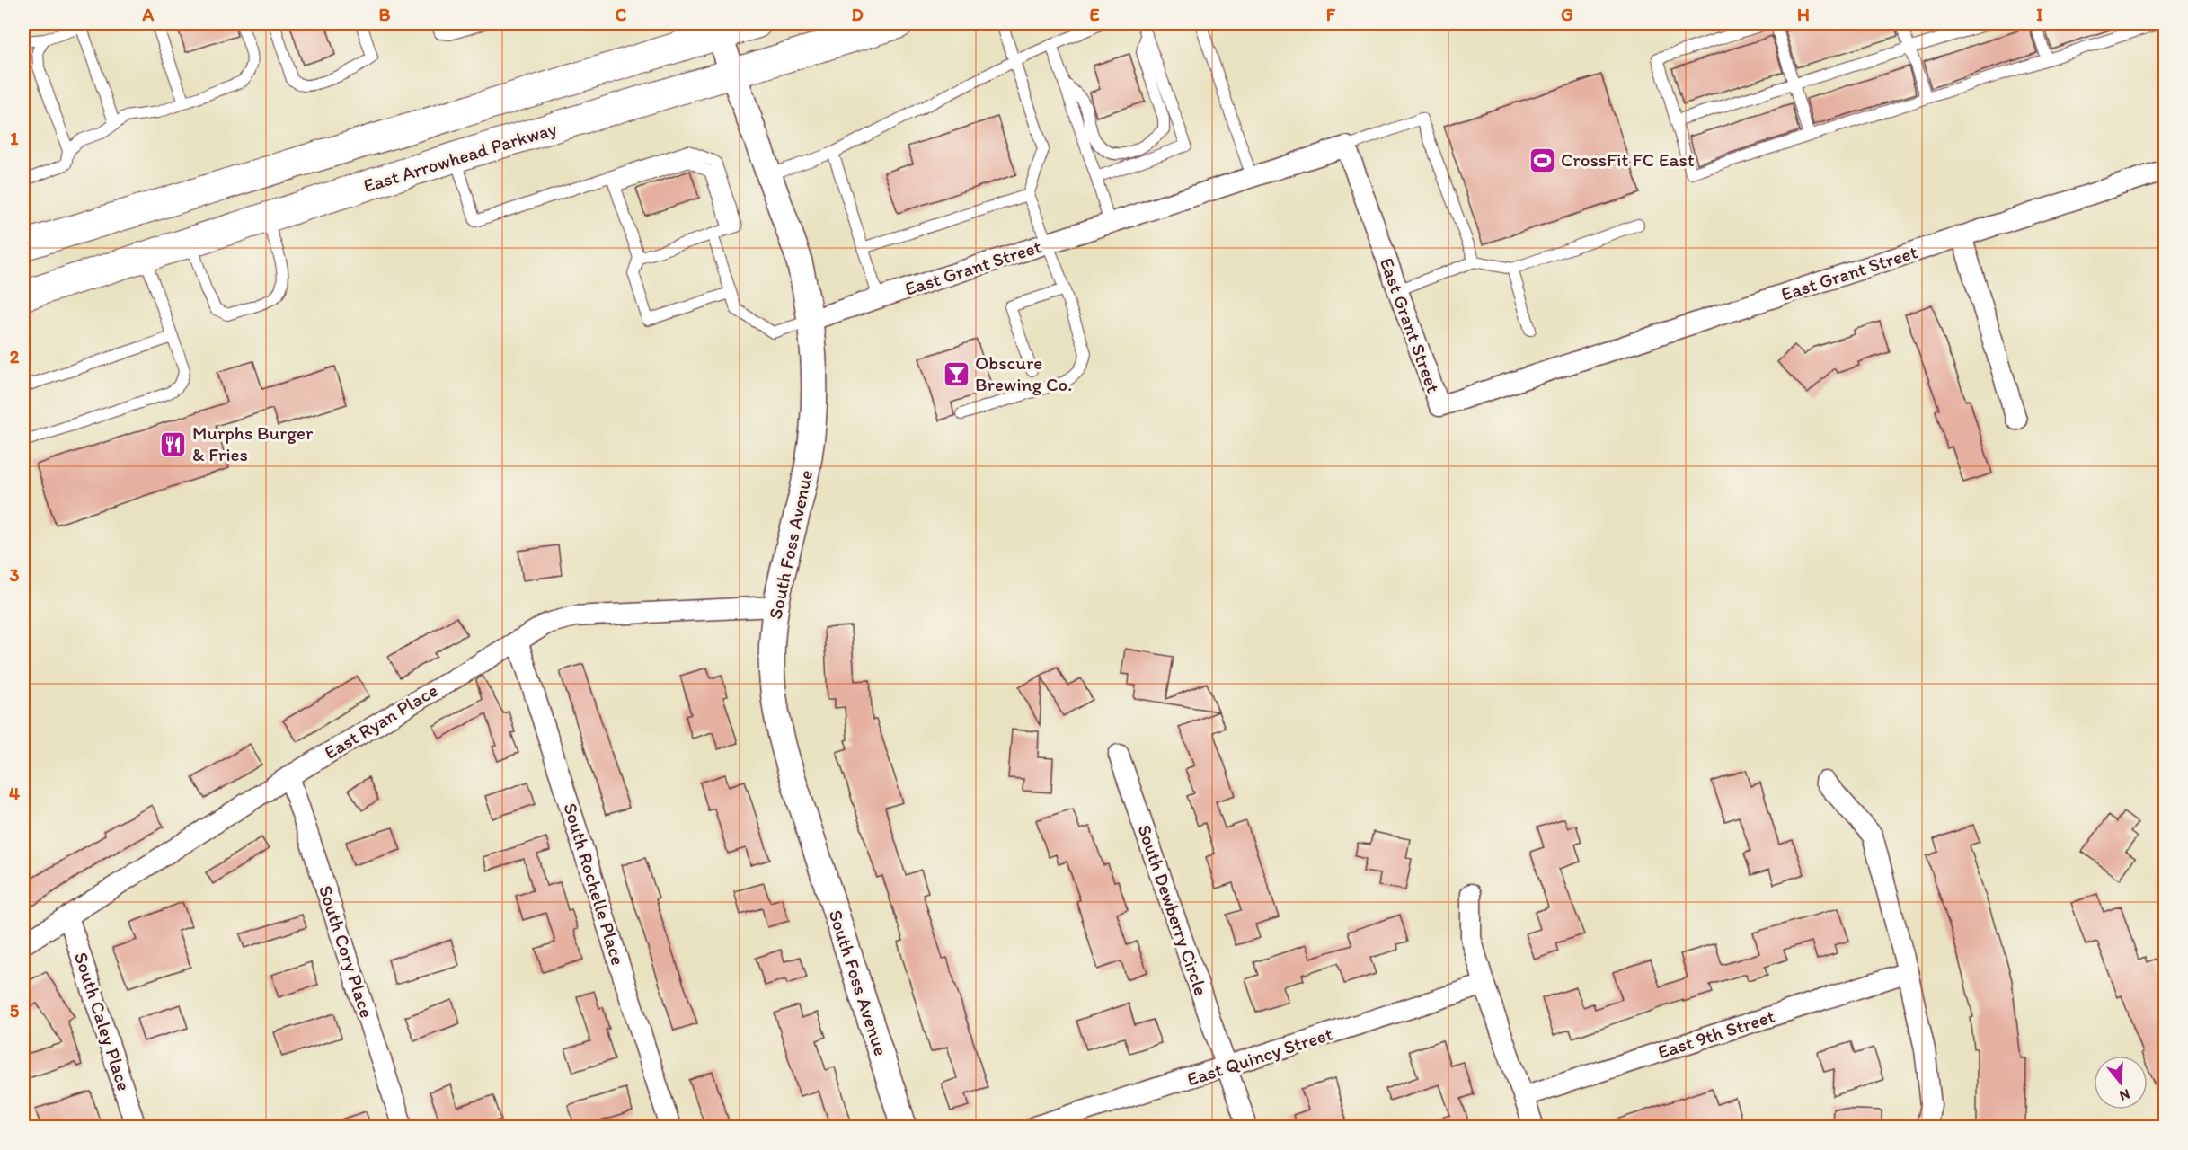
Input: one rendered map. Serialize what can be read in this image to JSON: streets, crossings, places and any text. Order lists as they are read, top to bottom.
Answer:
{
  "streets": {
    "main road": ["East Arrowhead Parkway"],
    "street": [
      "East Grant Street",
      "South Foss Avenue",
      "East Ryan Place",
      "South Rochelle Place",
      "South Dewberry Circle",
      "South Cory Place",
      "South Caley Place",
      "East 9th Street",
      "East Quincy Street"
    ]
  },
  "crossings": [
    ["East Arrowhead Parkway", "South Foss Avenue"],
    ["East Grant Street", "South Foss Avenue"],
    ["South Foss Avenue", "East Ryan Place"],
    ["East Ryan Place", "South Rochelle Place"],
    ["East Ryan Place", "South Cory Place"],
    ["East Ryan Place", "South Caley Place"],
    ["South Dewberry Circle", "East Quincy Street"]
  ],
  "places": {
    "sports": ["CrossFit FC East"],
    "bar": ["Obscure Brewing Co."],
    "restaurant": ["Murphs Burger & Fries"]
  },
  "north": "bottom",
  "grid": {
    "columns": [
      "A",
      "B",
      "C",
      "D",
      "E",
      "F",
      "G",
      "H",
      "I"
    ],
    "rows": [
      "1",
      "2",
      "3",
      "4",
      "5"
    ]
  }
}
